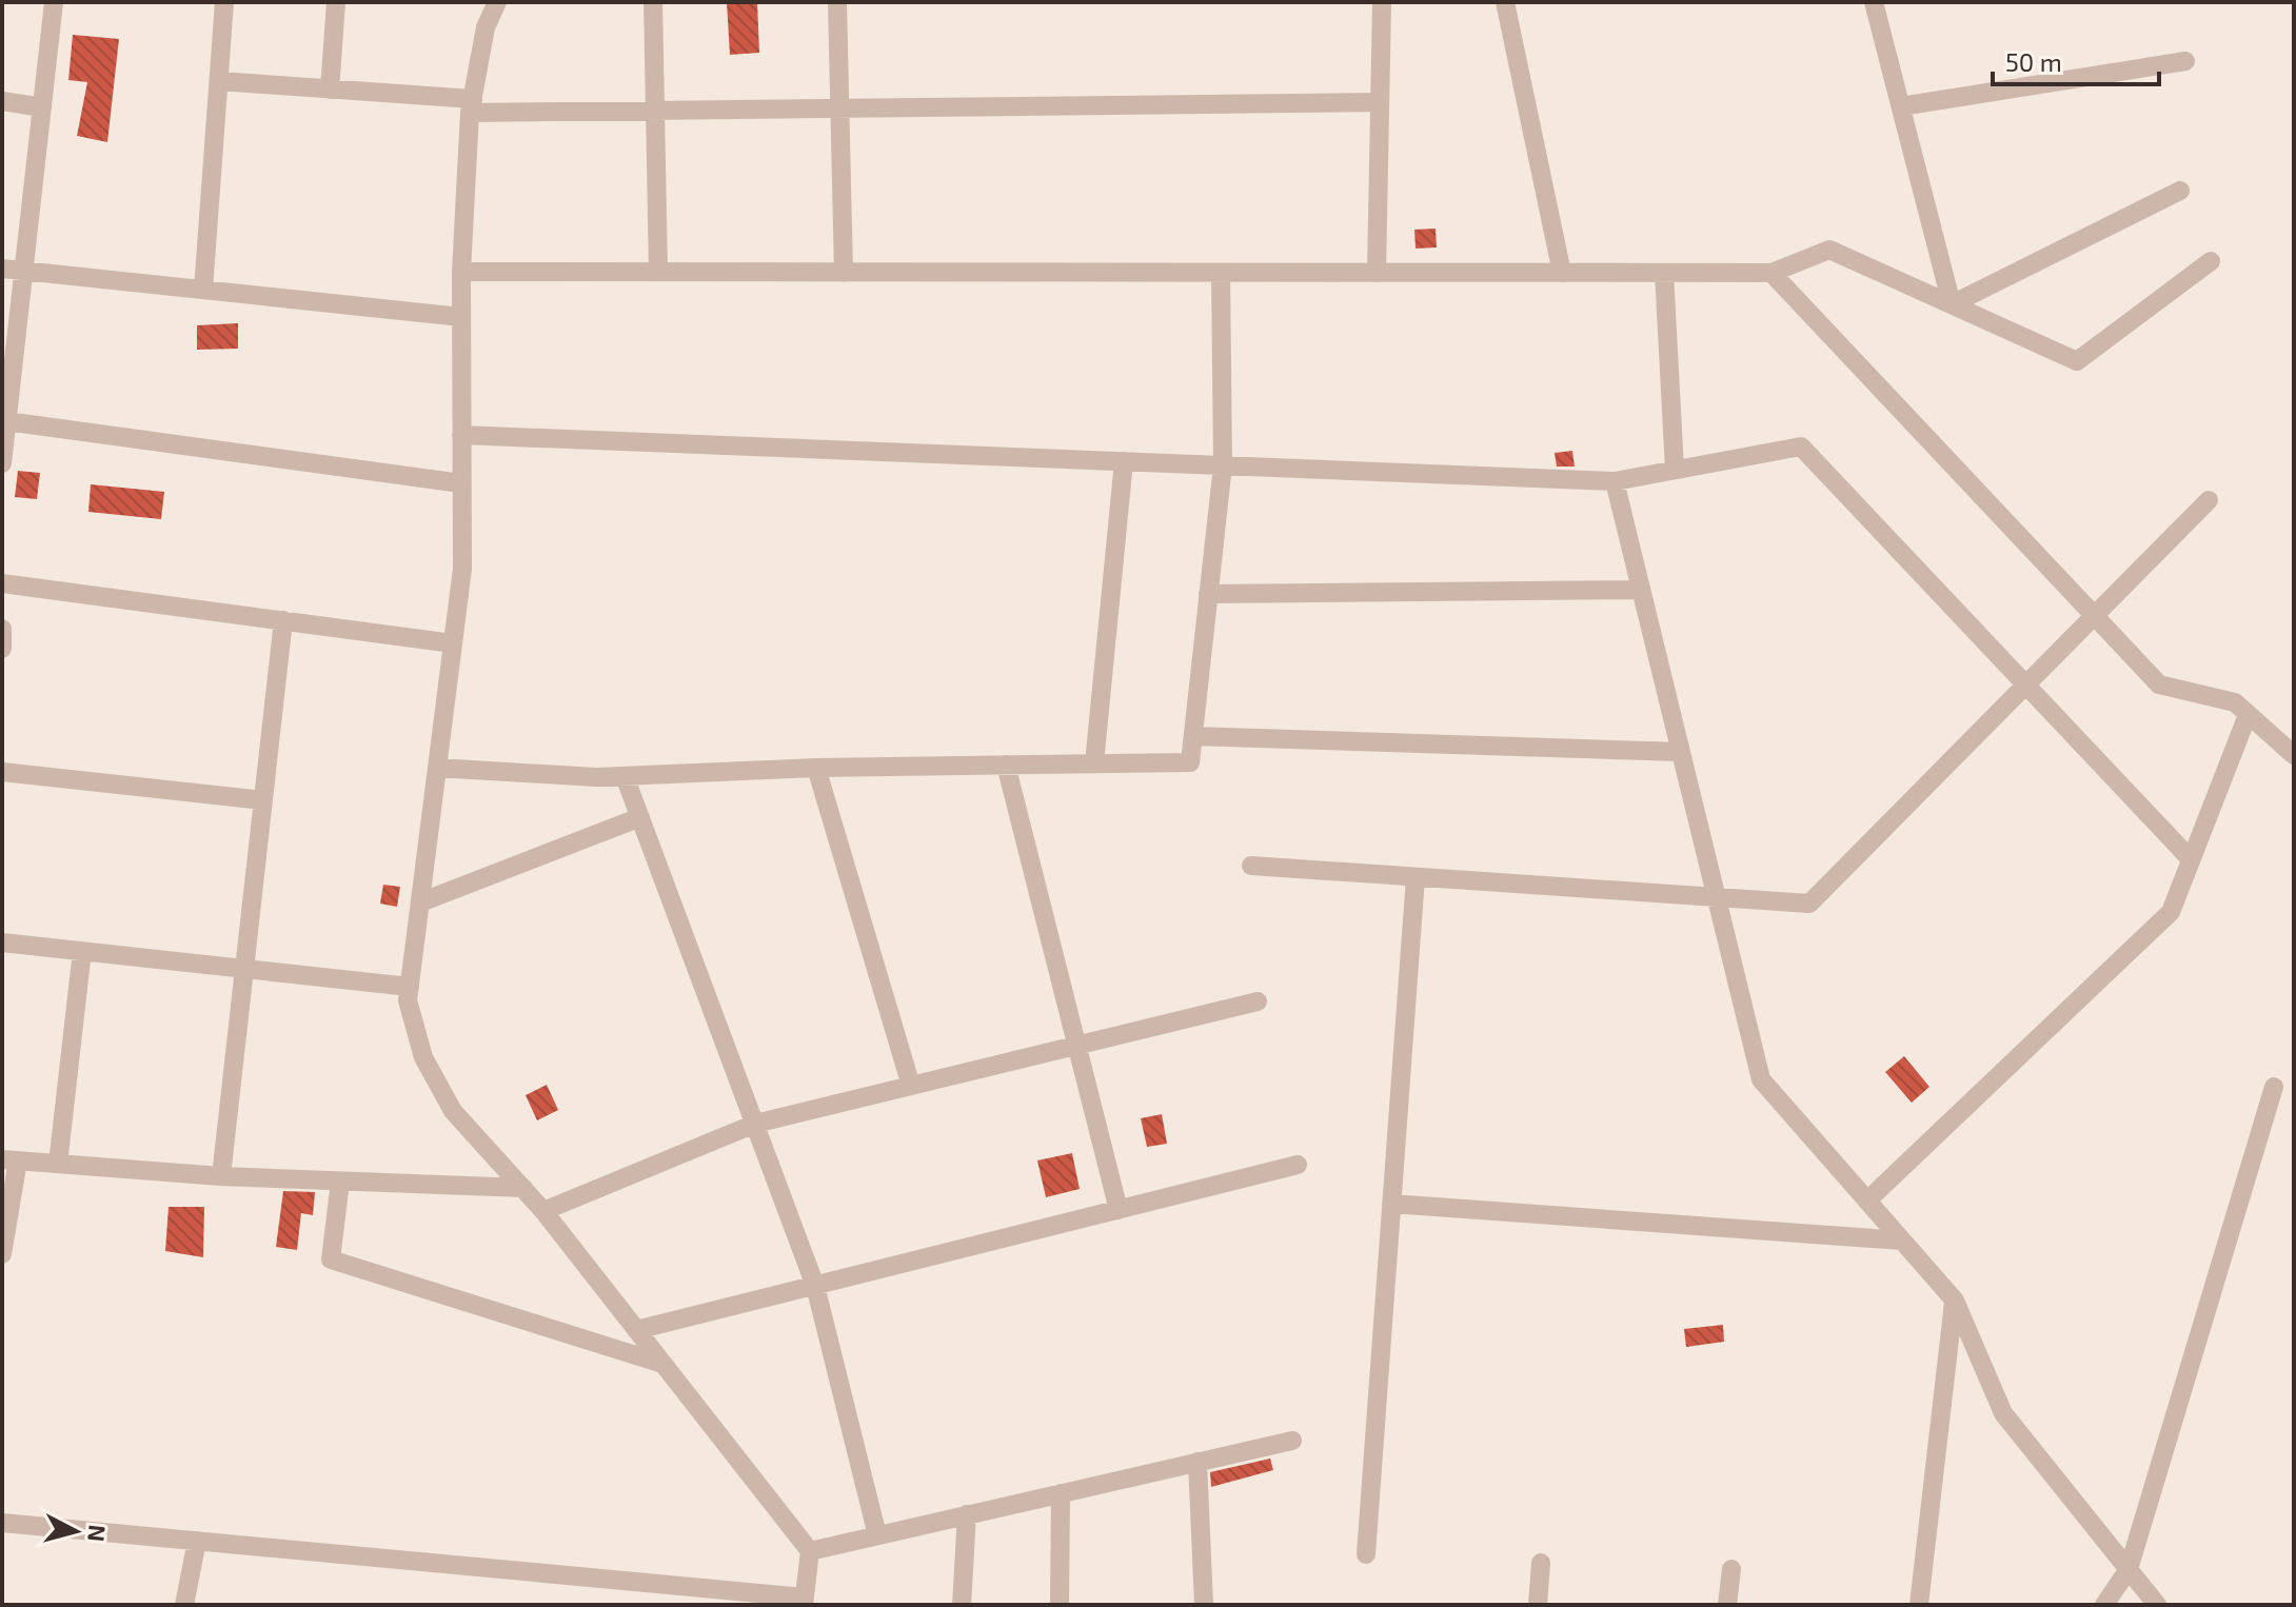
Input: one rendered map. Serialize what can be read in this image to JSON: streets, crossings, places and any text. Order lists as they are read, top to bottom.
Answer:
{
  "scale_bar": "50 m",
  "north": "right"
}
